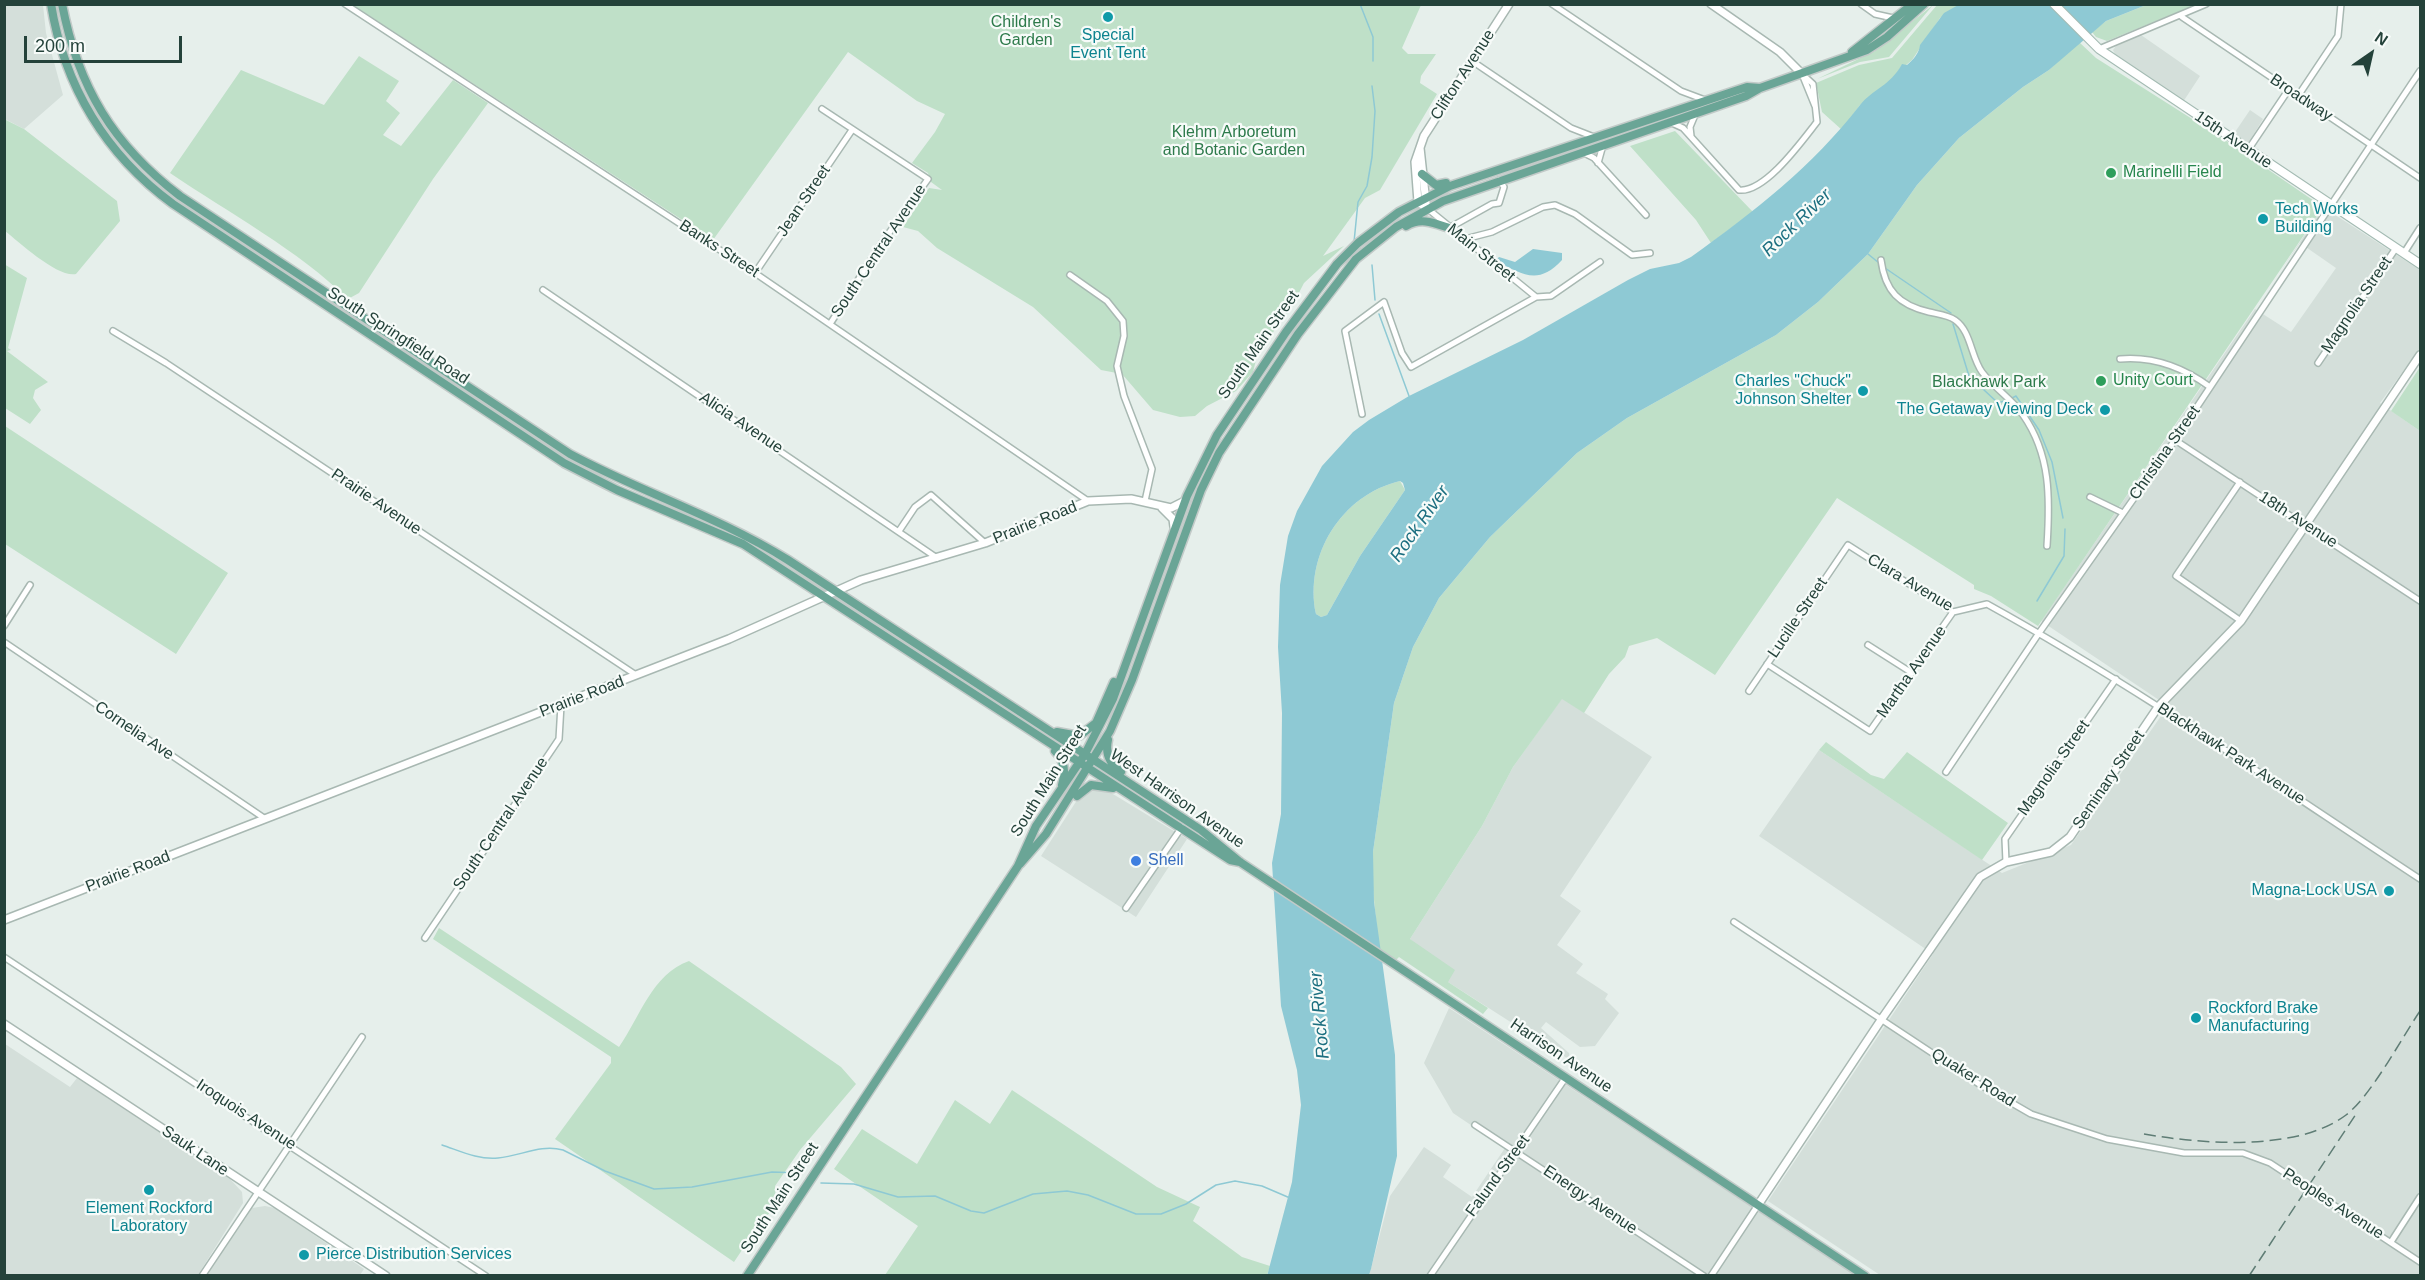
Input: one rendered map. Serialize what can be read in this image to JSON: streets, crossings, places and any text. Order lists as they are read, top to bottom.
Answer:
{
  "streets": {
    "main road": [
      "15th Avenue",
      "South Springfield Road",
      "South Main Street",
      "West Harrison Avenue",
      "Harrison Avenue"
    ],
    "street": [
      "Clifton Avenue",
      "Broadway",
      "Jean Street",
      "Banks Street",
      "South Central Avenue",
      "Main Street",
      "Magnolia Street",
      "Alicia Avenue",
      "Christina Street",
      "Prairie Avenue",
      "18th Avenue",
      "Prairie Road",
      "Clara Avenue",
      "Lucille Street",
      "Martha Avenue",
      "Cornelia Ave",
      "Blackhawk Park Avenue",
      "Seminary Street",
      "Quaker Road",
      "Iroquois Avenue",
      "Sauk Lane",
      "Falund Street",
      "Energy Avenue",
      "Peoples Avenue"
    ]
  },
  "crossings": [
    ["Clifton Avenue", "Main Street"],
    ["Clifton Avenue", "South Main Street"],
    ["Broadway", "Christina Street"],
    ["15th Avenue", "Magnolia Street"],
    ["15th Avenue", "Christina Street"],
    ["Jean Street", "Banks Street"],
    ["Jean Street", "South Central Avenue"],
    ["Banks Street", "South Central Avenue"],
    ["Banks Street", "Prairie Road"],
    ["South Central Avenue", "Prairie Road"],
    ["Main Street", "South Main Street"],
    ["Magnolia Street", "Blackhawk Park Avenue"],
    ["Magnolia Street", "Seminary Street"],
    ["South Springfield Road", "Prairie Road"],
    ["South Springfield Road", "West Harrison Avenue"],
    ["South Main Street", "West Harrison Avenue"],
    ["Alicia Avenue", "Prairie Road"],
    ["Christina Street", "18th Avenue"],
    ["Christina Street", "Clara Avenue"],
    ["Christina Street", "Blackhawk Park Avenue"],
    ["Prairie Avenue", "Prairie Road"],
    ["18th Avenue", "Seminary Street"],
    ["Prairie Road", "Cornelia Ave"],
    ["Prairie Road", "West Harrison Avenue"],
    ["Clara Avenue", "Lucille Street"],
    ["Clara Avenue", "Martha Avenue"],
    ["Clara Avenue", "Blackhawk Park Avenue"],
    ["Lucille Street", "Martha Avenue"],
    ["Blackhawk Park Avenue", "Seminary Street"],
    ["Seminary Street", "Harrison Avenue"],
    ["Seminary Street", "Quaker Road"],
    ["West Harrison Avenue", "Harrison Avenue"],
    ["Harrison Avenue", "Falund Street"],
    ["Quaker Road", "Peoples Avenue"],
    ["Falund Street", "Energy Avenue"]
  ],
  "water": ["Rock River"],
  "parks": ["Children's Garden", "Klehm Arboretum and Botanic Garden", "Blackhawk Park"],
  "places": [
    "Special Event Tent",
    "Marinelli Field",
    "Tech Works Building",
    "Unity Court",
    "Charles \"Chuck\" Johnson Shelter",
    "The Getaway Viewing Deck",
    "Shell",
    "Magna-Lock USA",
    "Rockford Brake Manufacturing",
    "Element Rockford Laboratory",
    "Pierce Distribution Services"
  ],
  "scale_bar": "200 m",
  "north": "top right"
}
